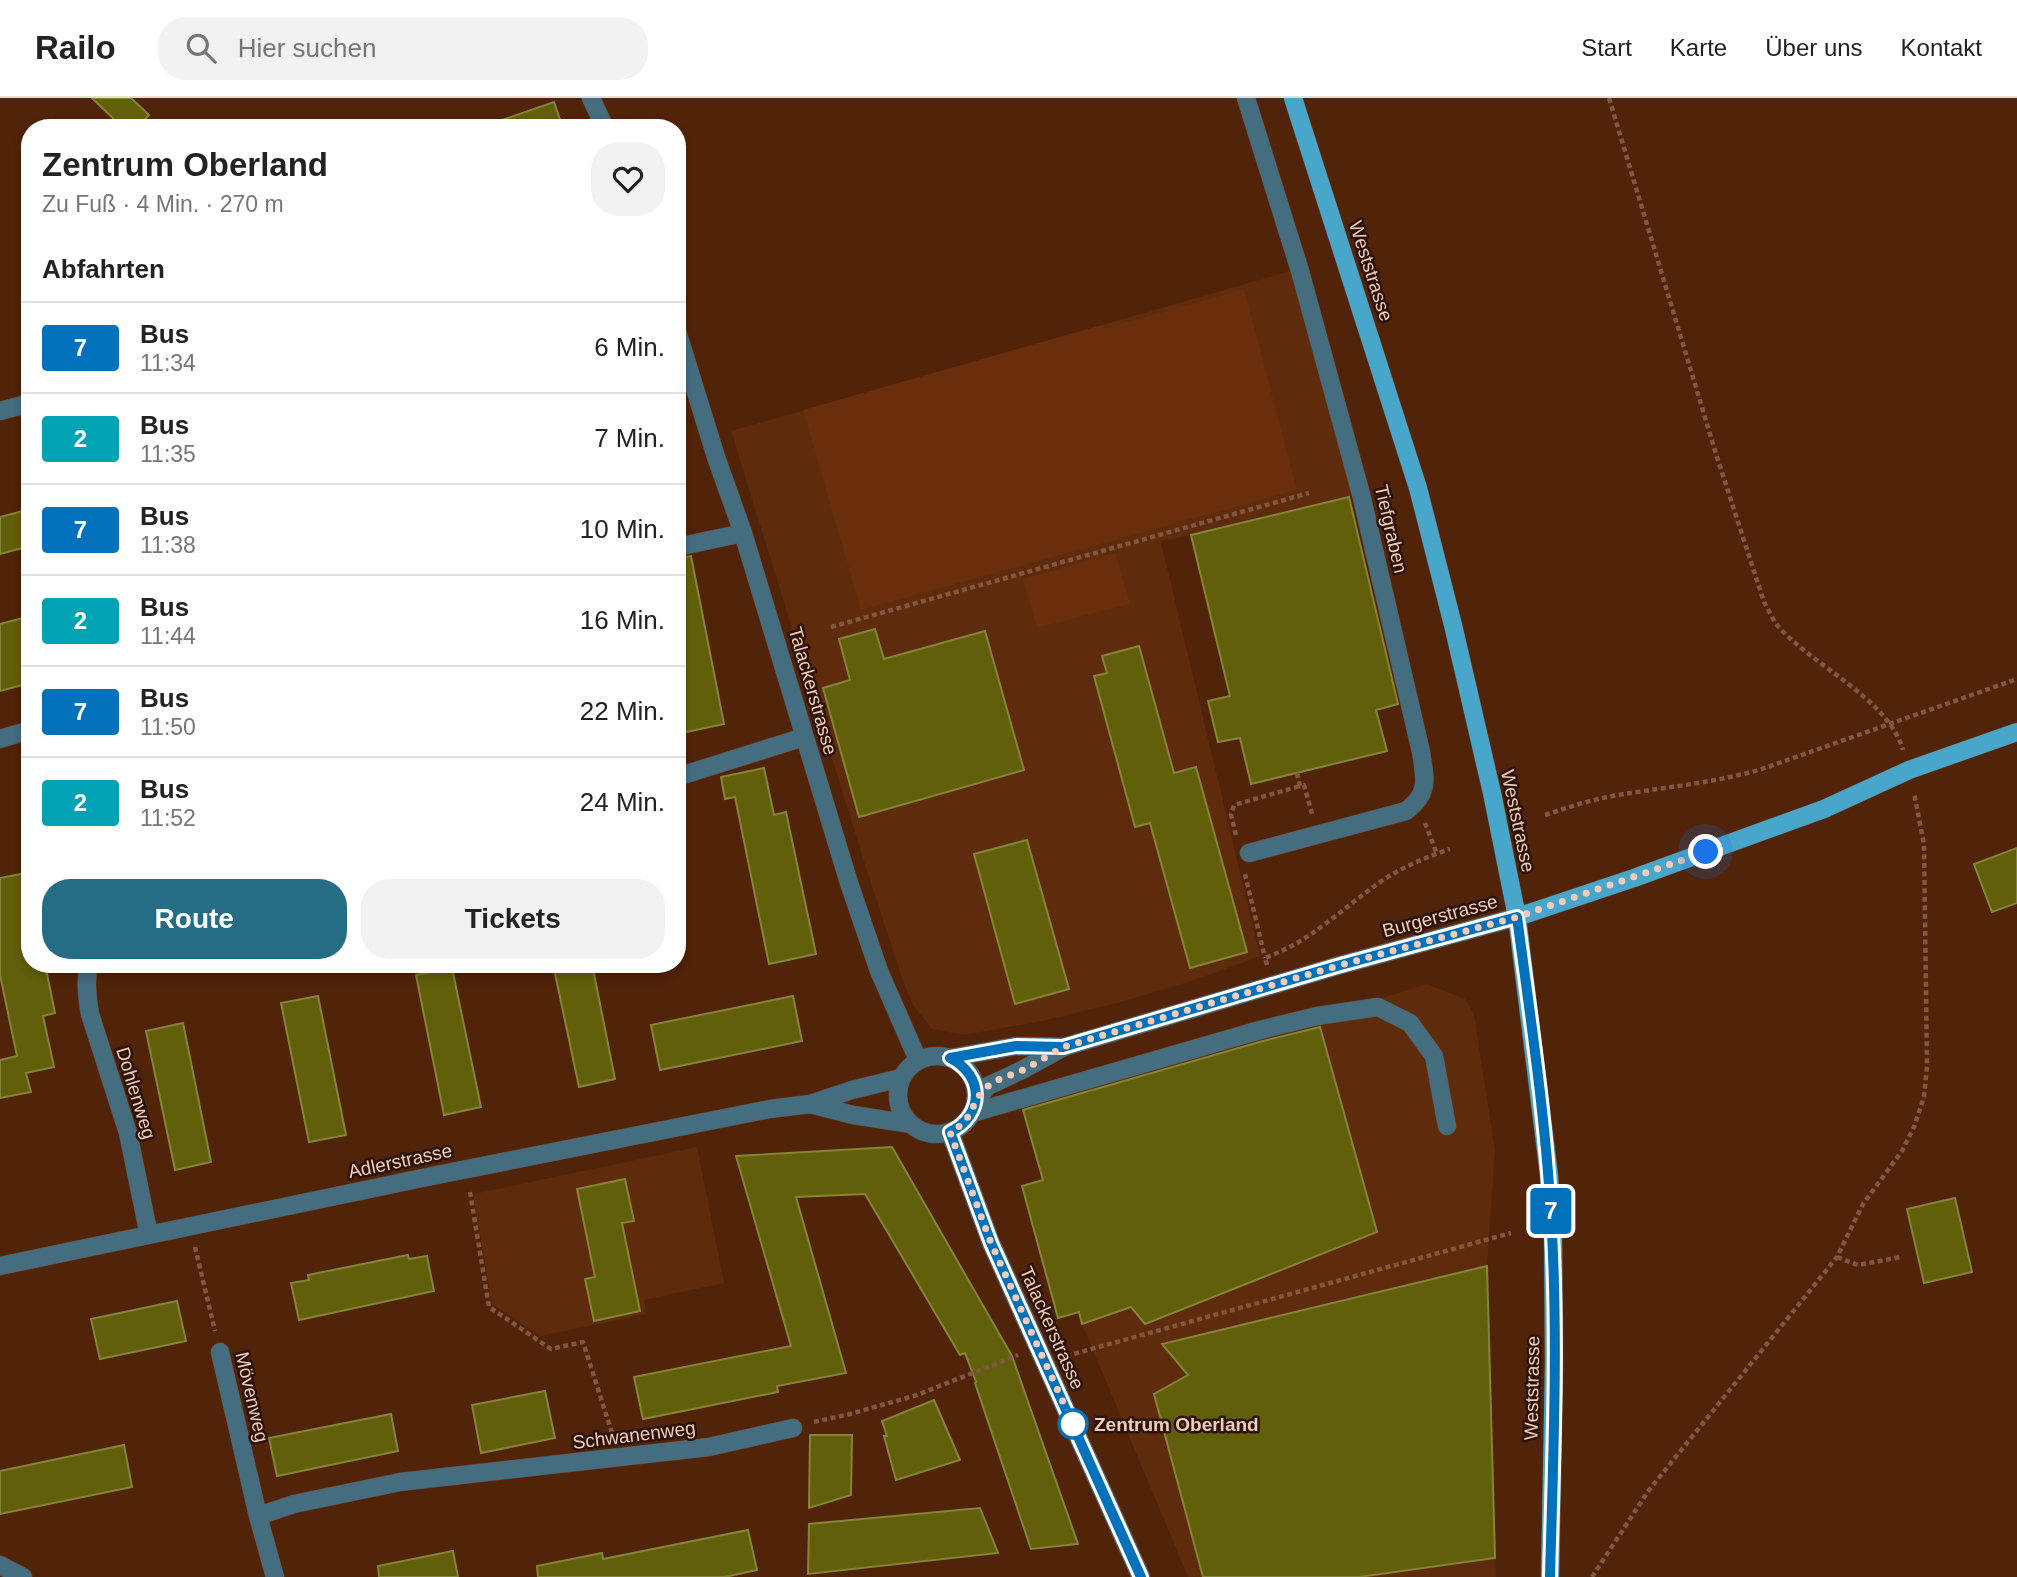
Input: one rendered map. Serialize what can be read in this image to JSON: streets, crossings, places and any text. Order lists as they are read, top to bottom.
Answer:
{
  "streets": {
    "main road": ["Weststrasse", "Burgerstrasse"],
    "street": [
      "Tiefgraben",
      "Talackerstrasse",
      "Dohlenweg",
      "Adlerstrasse",
      "Mövenweg",
      "Schwanenweg"
    ]
  },
  "crossings": [
    ["Weststrasse", "Burgerstrasse"],
    ["Talackerstrasse", "Burgerstrasse"],
    ["Talackerstrasse", "Adlerstrasse"],
    ["Burgerstrasse", "Adlerstrasse"],
    ["Dohlenweg", "Adlerstrasse"],
    ["Adlerstrasse", "Mövenweg"],
    ["Mövenweg", "Schwanenweg"]
  ],
  "places": ["Zentrum Oberland"],
  "lines": ["bus line 7"],
  "page": {
    "header": "Railo",
    "search": "Hier suchen",
    "nav": [
      "Start",
      "Karte",
      "Über uns",
      "Kontakt"
    ],
    "on_map": "7",
    "heading": [
      ["Zentrum Oberland", "Zu Fuß · 4 Min. · 270 m"],
      "Abfahrten"
    ],
    "list": [
      {
        "mark": "7",
        "name": "Bus",
        "note": "11:34",
        "value": "6 Min."
      },
      {
        "mark": "2",
        "name": "Bus",
        "note": "11:35",
        "value": "7 Min."
      },
      {
        "mark": "7",
        "name": "Bus",
        "note": "11:38",
        "value": "10 Min."
      },
      {
        "mark": "2",
        "name": "Bus",
        "note": "11:44",
        "value": "16 Min."
      },
      {
        "mark": "7",
        "name": "Bus",
        "note": "11:50",
        "value": "22 Min."
      },
      {
        "mark": "2",
        "name": "Bus",
        "note": "11:52",
        "value": "24 Min."
      }
    ],
    "buttons": ["Route", "Tickets"]
  }
}
